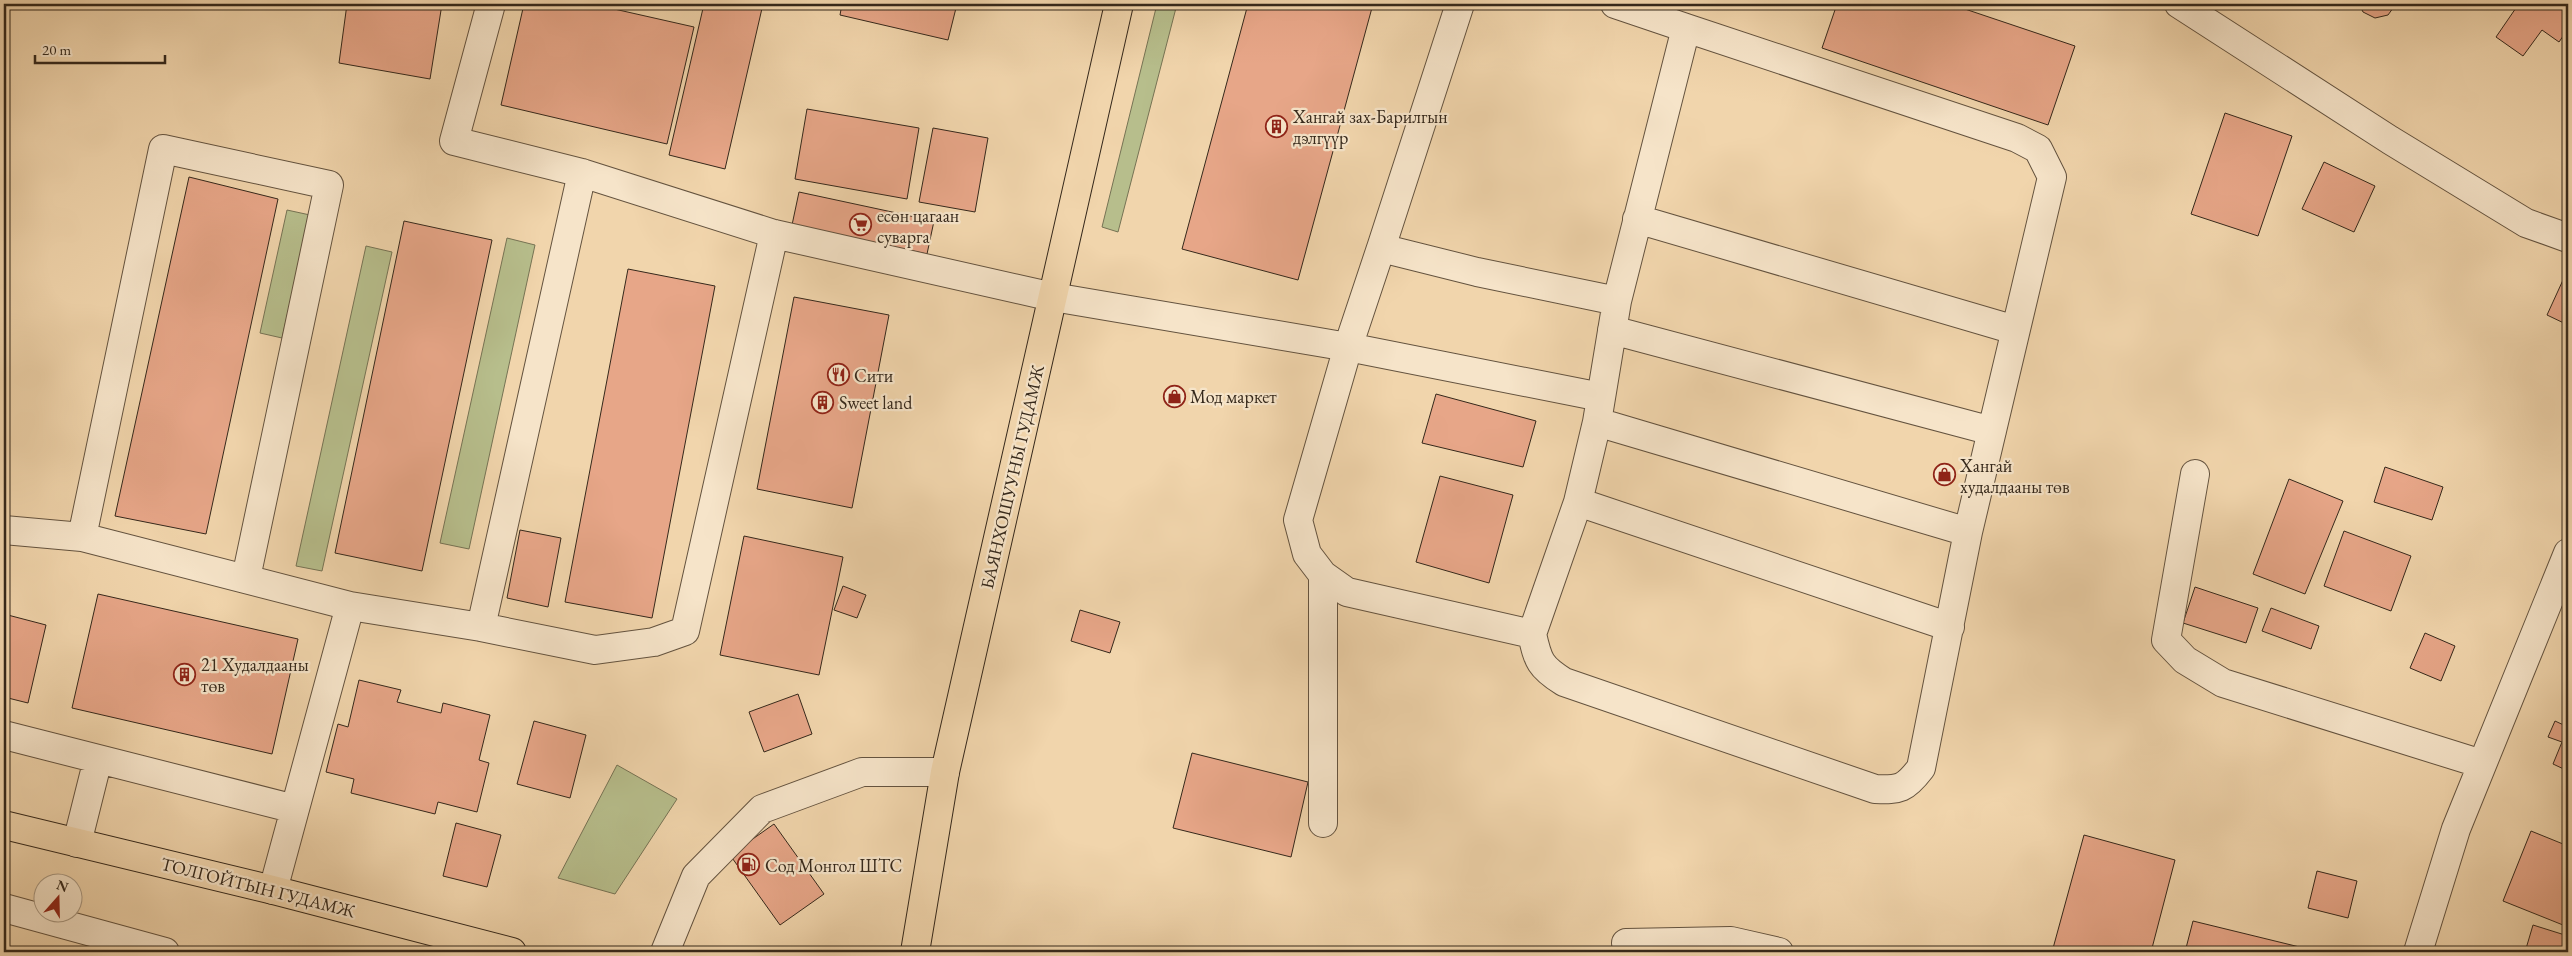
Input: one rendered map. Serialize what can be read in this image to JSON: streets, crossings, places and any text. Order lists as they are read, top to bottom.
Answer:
{
  "streets": {
    "main road": ["БАЯНХОШУУНЫ ГУДАМЖ", "ТОЛГОЙТЫН ГУДАМЖ"]
  },
  "places": {
    "building": ["Хангай зах-Барилгын дэлгүүр", "Sweet land", "21 Худалдааны төв"],
    "supermarket": ["есөн цагаан суварга"],
    "restaurant": ["Сити"],
    "shop": ["Мод маркет", "Хангай худалдааны төв"],
    "fuel station": ["Сод Монгол ШТС"]
  },
  "scale_bar": "20 m",
  "north": "top"
}
